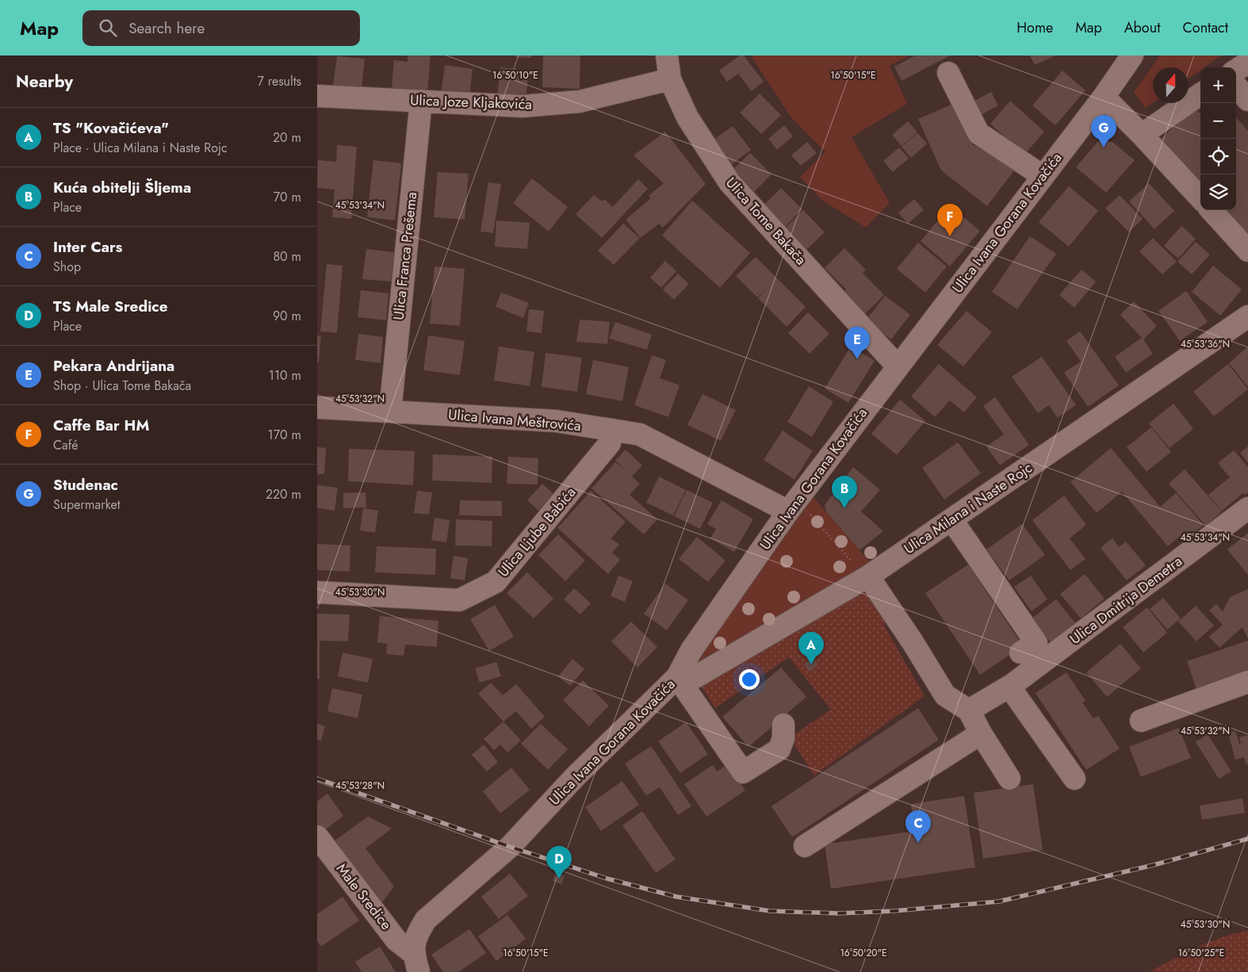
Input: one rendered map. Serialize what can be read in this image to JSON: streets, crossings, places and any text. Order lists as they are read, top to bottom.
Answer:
{
  "streets": {
    "street": [
      "Ulica Joze Kljakovića",
      "Ulica Tome Bakača",
      "Ulica Ivana Gorana Kovačića",
      "Ulica Franca Prešema",
      "Ulica Ivana Meštrovića",
      "Ulica Milana i Naste Rojc",
      "Ulica Ljube Babića",
      "Ulica Dmitrija Demetra",
      "Male Sredice"
    ]
  },
  "crossings": [
    ["Ulica Joze Kljakovića", "Ulica Tome Bakača"],
    ["Ulica Joze Kljakovića", "Ulica Franca Prešema"],
    ["Ulica Tome Bakača", "Ulica Ivana Gorana Kovačića"],
    ["Ulica Ivana Gorana Kovačića", "Ulica Ivana Meštrovića"],
    ["Ulica Ivana Gorana Kovačića", "Ulica Milana i Naste Rojc"],
    ["Ulica Ivana Gorana Kovačića", "Male Sredice"],
    ["Ulica Franca Prešema", "Ulica Ivana Meštrovića"],
    ["Ulica Ivana Meštrovića", "Ulica Ljube Babića"]
  ],
  "north": "top",
  "page": {
    "header": "Map",
    "search": "Search here",
    "nav": [
      "Home",
      "Map",
      "About",
      "Contact"
    ],
    "heading": ["Nearby", "7 results"],
    "map_buttons": ["+", "−"],
    "list": [
      {
        "mark": "A",
        "name": "TS \"Kovačićeva\"",
        "note": "Place · Ulica Milana i Naste Rojc",
        "value": "20 m"
      },
      {
        "mark": "B",
        "name": "Kuća obitelji Šljema",
        "note": "Place",
        "value": "70 m"
      },
      {
        "mark": "C",
        "name": "Inter Cars",
        "note": "Shop",
        "value": "80 m"
      },
      {
        "mark": "D",
        "name": "TS Male Sredice",
        "note": "Place",
        "value": "90 m"
      },
      {
        "mark": "E",
        "name": "Pekara Andrijana",
        "note": "Shop · Ulica Tome Bakača",
        "value": "110 m"
      },
      {
        "mark": "F",
        "name": "Caffe Bar HM",
        "note": "Café",
        "value": "170 m"
      },
      {
        "mark": "G",
        "name": "Studenac",
        "note": "Supermarket",
        "value": "220 m"
      }
    ],
    "pins": [
      "G",
      "F",
      "E",
      "B",
      "A",
      "C",
      "D"
    ]
  },
  "coordinates": [
    "16°50'15\"E",
    "16°50'10\"E",
    "45°53'34\"N",
    "45°53'36\"N",
    "45°53'32\"N",
    "45°53'30\"N",
    "45°53'28\"N",
    "16°50'20\"E",
    "16°50'25\"E"
  ]
}
